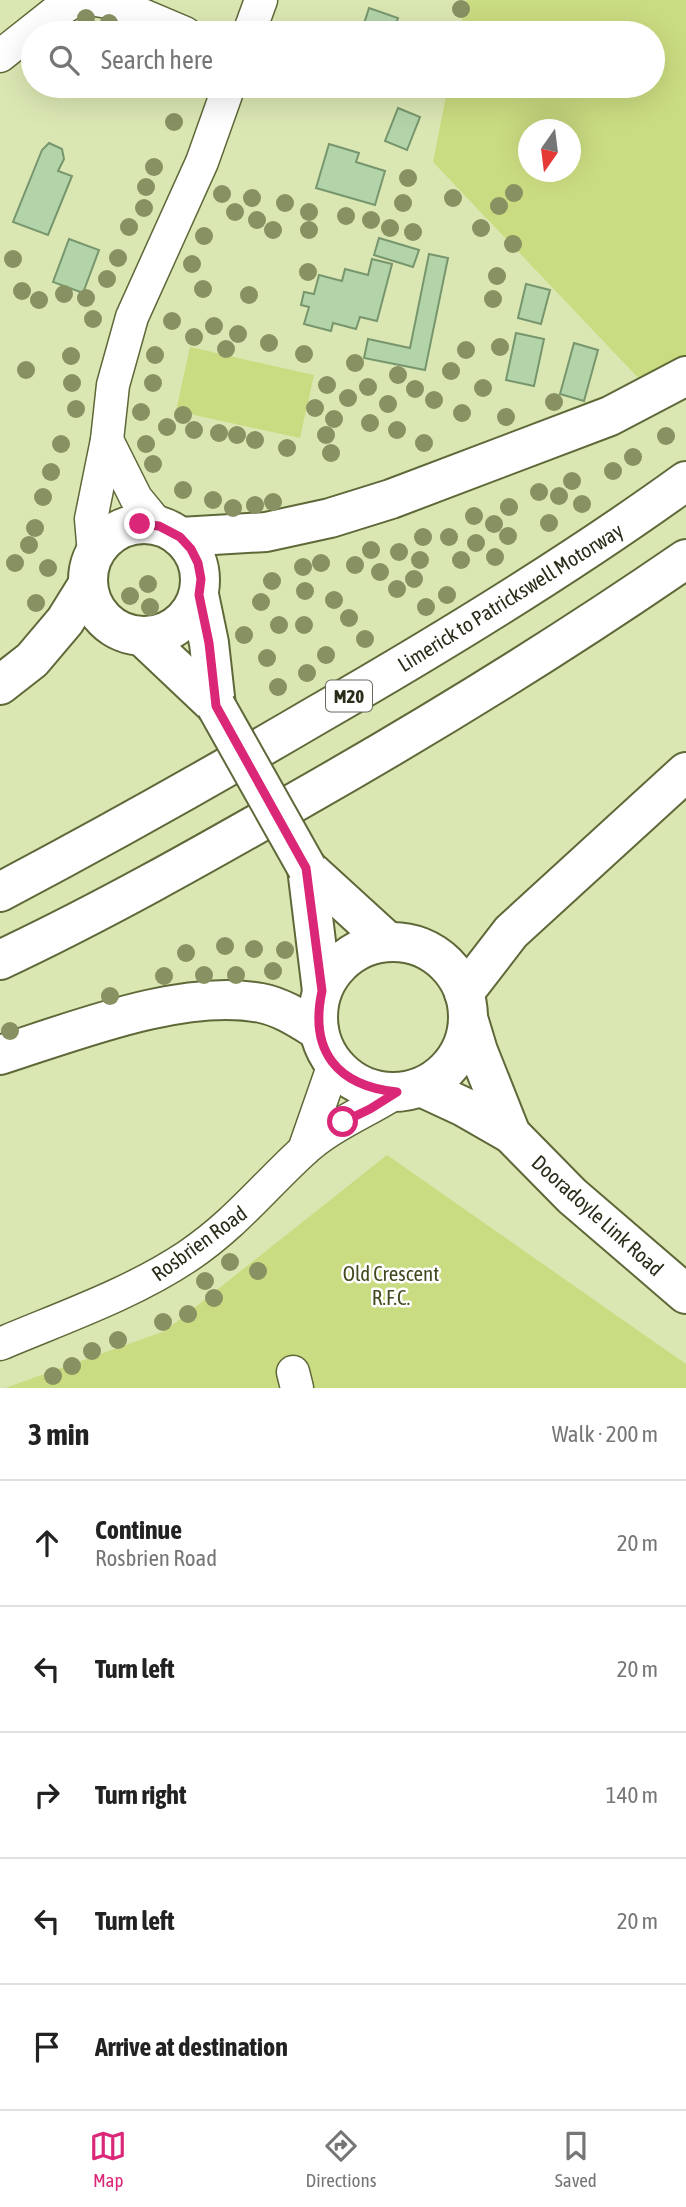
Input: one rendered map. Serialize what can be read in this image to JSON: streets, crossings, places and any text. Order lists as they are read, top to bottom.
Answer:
{
  "streets": {
    "main road": ["Limerick to Patrickswell Motorway", "M20", "Dooradoyle Link Road"],
    "street": ["Rosbrien Road"]
  },
  "crossings": [
    ["Dooradoyle Link Road", "Rosbrien Road"]
  ],
  "parks": ["Old Crescent R.F.C."],
  "north": "bottom",
  "page": {
    "search": "Search here",
    "heading": ["3 min", "Walk · 200 m"],
    "list": [
      ["Continue", "Rosbrien Road", "20 m"],
      ["Turn left", "20 m"],
      ["Turn right", "140 m"],
      ["Turn left", "20 m"],
      "Arrive at destination"
    ],
    "nav": ["Map", "Directions", "Saved"]
  }
}
